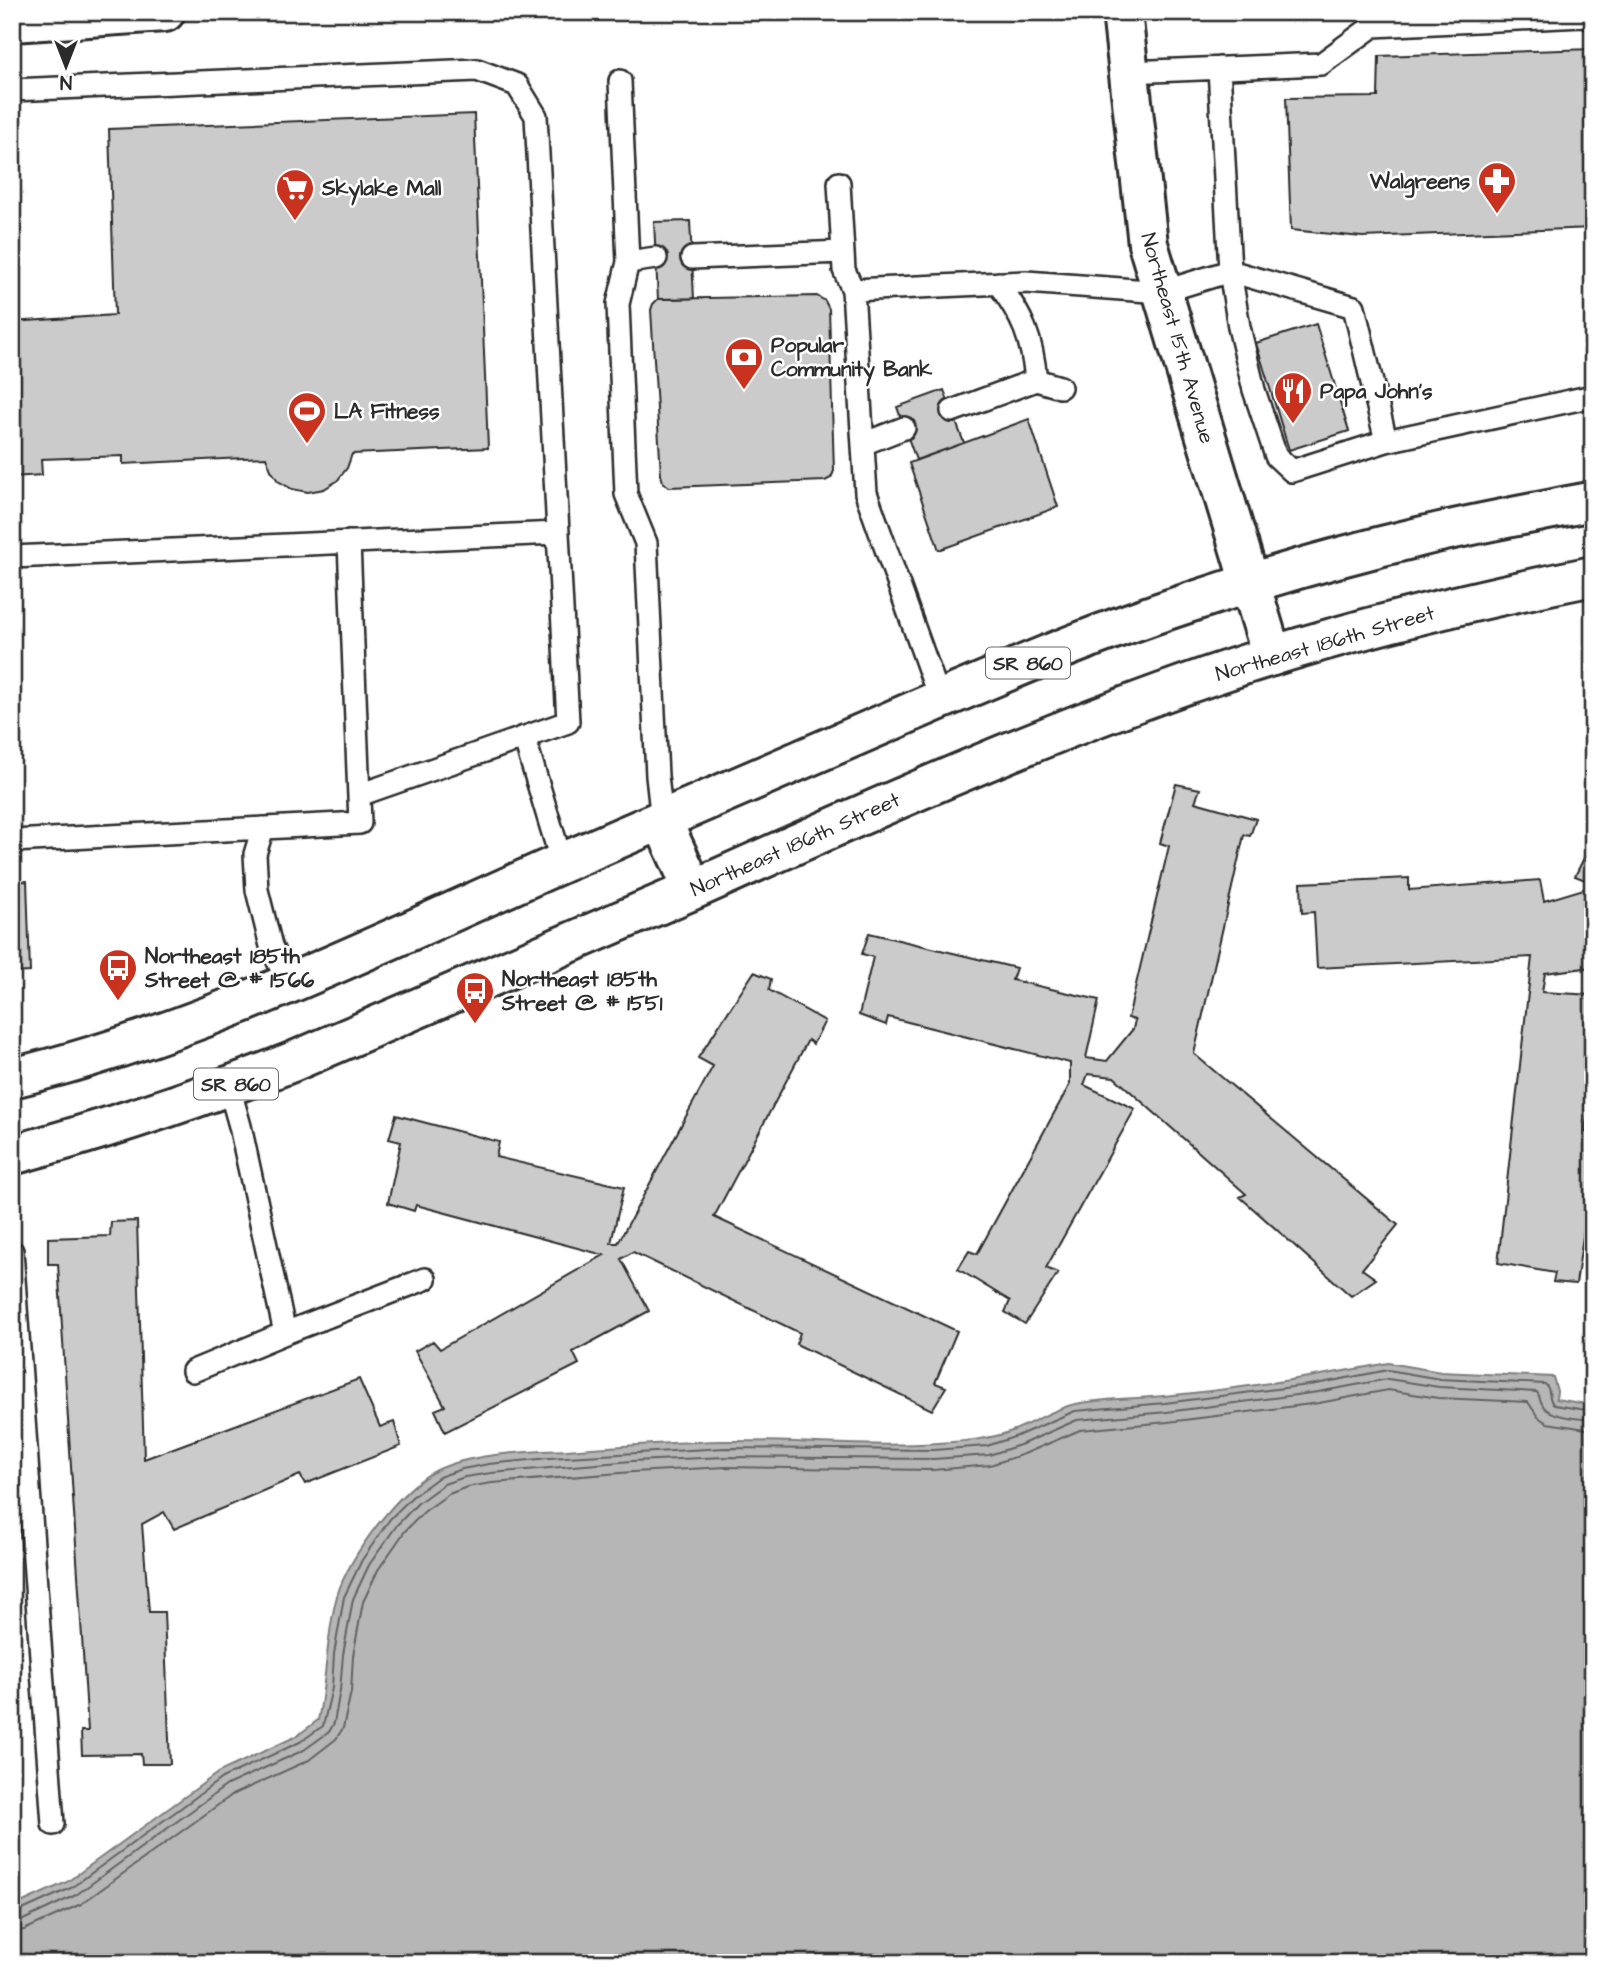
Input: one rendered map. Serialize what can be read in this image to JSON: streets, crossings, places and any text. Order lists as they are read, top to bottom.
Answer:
{
  "streets": {
    "main road": ["Northeast 15th Avenue", "Northeast 186th Street", "SR 860"]
  },
  "crossings": [
    ["Northeast 15th Avenue", "Northeast 186th Street"],
    ["Northeast 15th Avenue", "SR 860"]
  ],
  "places": {
    "pharmacy": ["Walgreens"],
    "supermarket": ["Skylake Mall"],
    "bank": ["Popular Community Bank"],
    "restaurant": ["Papa John's"],
    "sports": ["LA Fitness"],
    "bus stop": ["Northeast 185th Street @ # 1566", "Northeast 185th Street @ # 1551"]
  },
  "north": "bottom"
}
